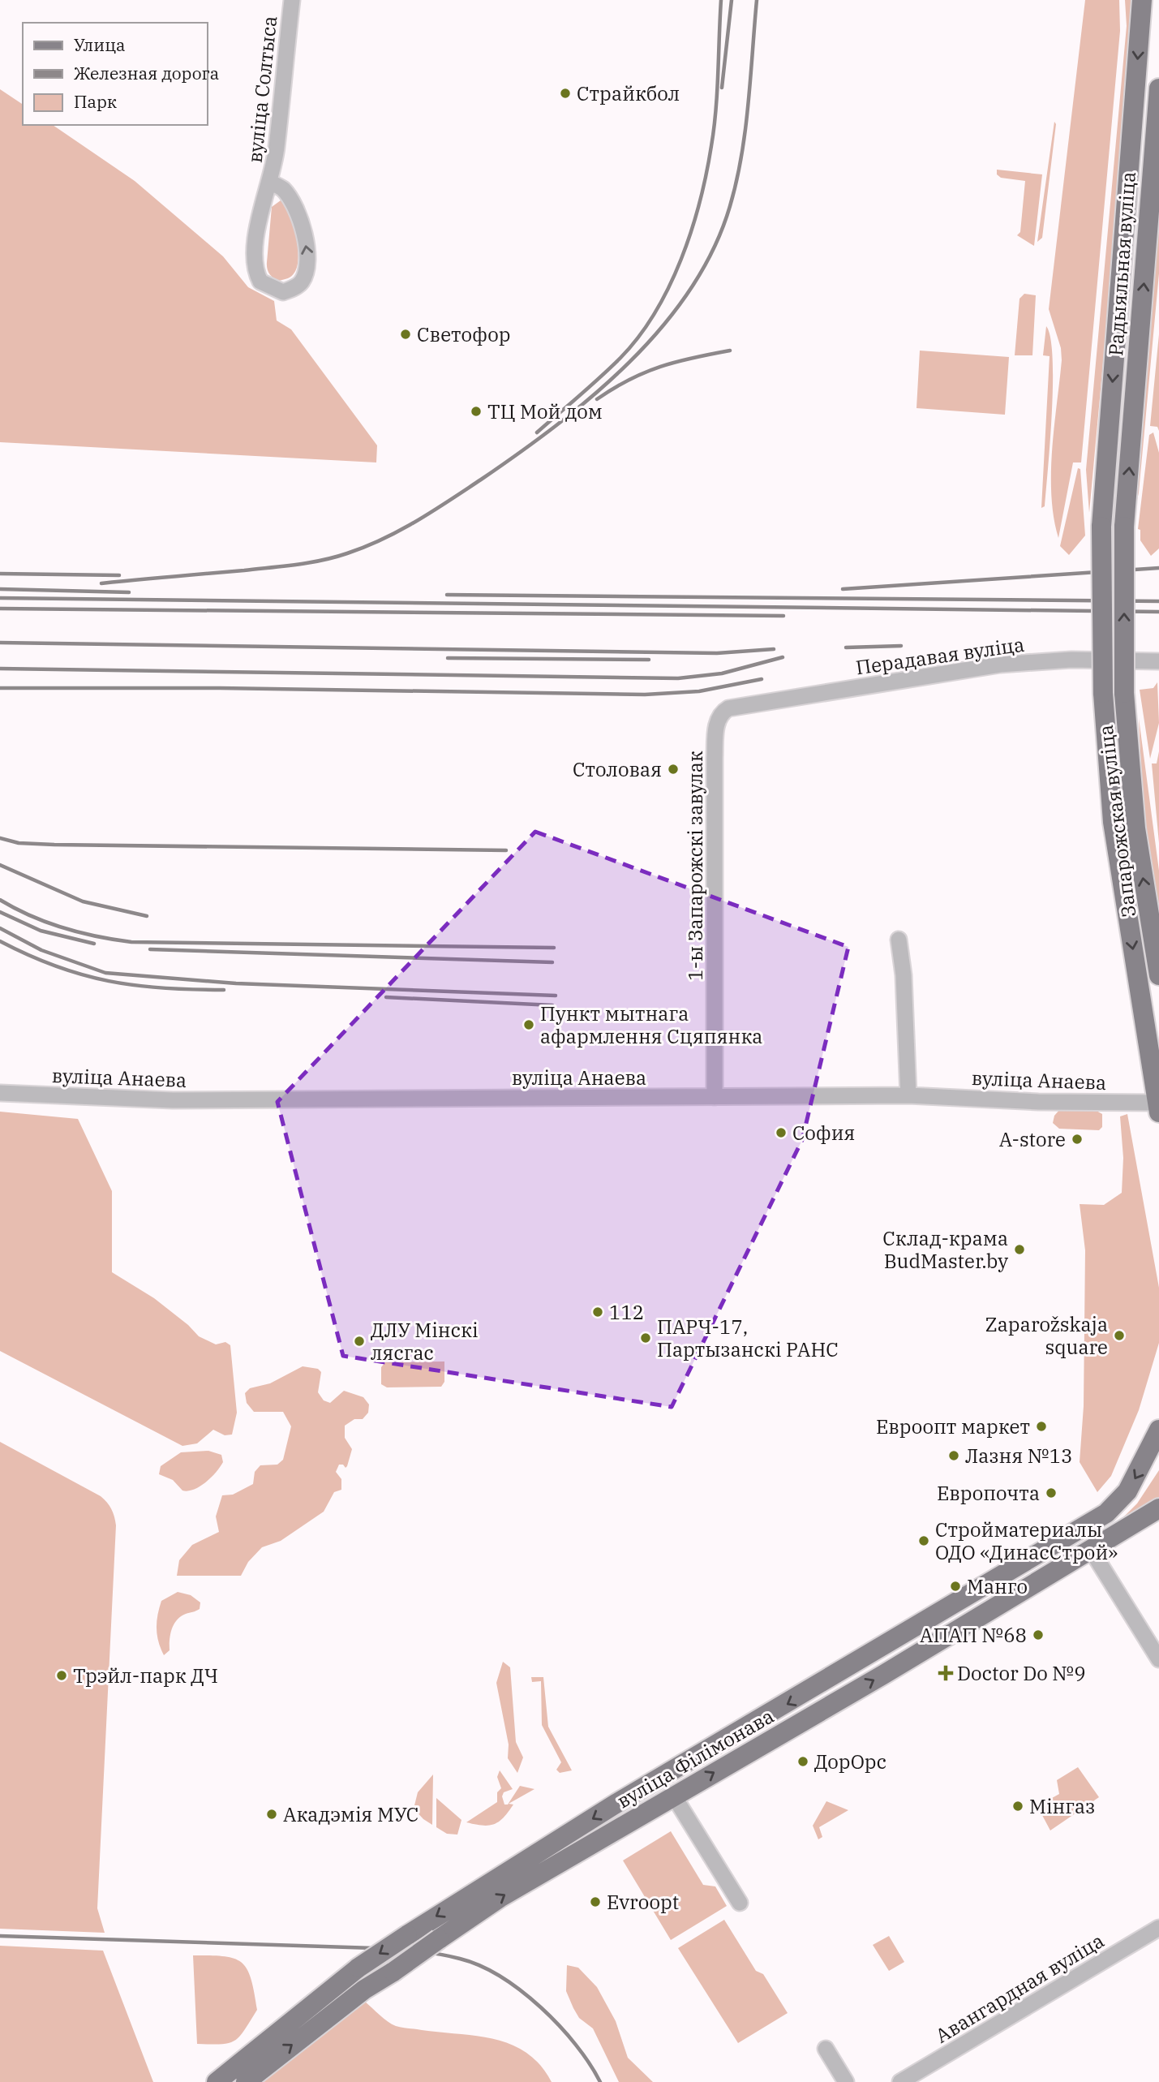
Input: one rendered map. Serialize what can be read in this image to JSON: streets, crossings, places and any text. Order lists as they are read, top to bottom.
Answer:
{
  "streets": {
    "main road": ["Радыяльная вуліца", "Запарожская вуліца", "вуліца Філімонава"],
    "street": [
      "вуліца Солтыса",
      "Перадавая вуліца",
      "1-ы Запарожскі завулак",
      "вуліца Анаева",
      "Авангардная вуліца"
    ]
  },
  "crossings": [
    ["Радыяльная вуліца", "Запарожская вуліца"],
    ["Перадавая вуліца", "1-ы Запарожскі завулак"],
    ["Запарожская вуліца", "вуліца Анаева"],
    ["1-ы Запарожскі завулак", "вуліца Анаева"]
  ],
  "places": {
    "other": [
      "Страйкбол",
      "Светофор",
      "ТЦ Мой дом",
      "Столовая",
      "Пункт мытнага афармлення Сцяпянка",
      "София",
      "А-store",
      "Склад-крама BudMaster.by",
      "112",
      "Zaparožskaja square",
      "ПАРЧ-17, Партызанскі РАНС",
      "ДЛУ Мінскі лясгас",
      "Евроопт маркет",
      "Лазня №13",
      "Европочта",
      "Стройматериалы ОДО «ДинасСтрой»",
      "Манго",
      "АПАП №68",
      "Трэйл-парк ДЧ",
      "ДорОрс",
      "Мінгаз",
      "Акадэмія МУС",
      "Evroopt"
    ],
    "health": ["Doctor Do №9"]
  },
  "legend": ["Улица", "Железная дорога", "Парк"]
}
